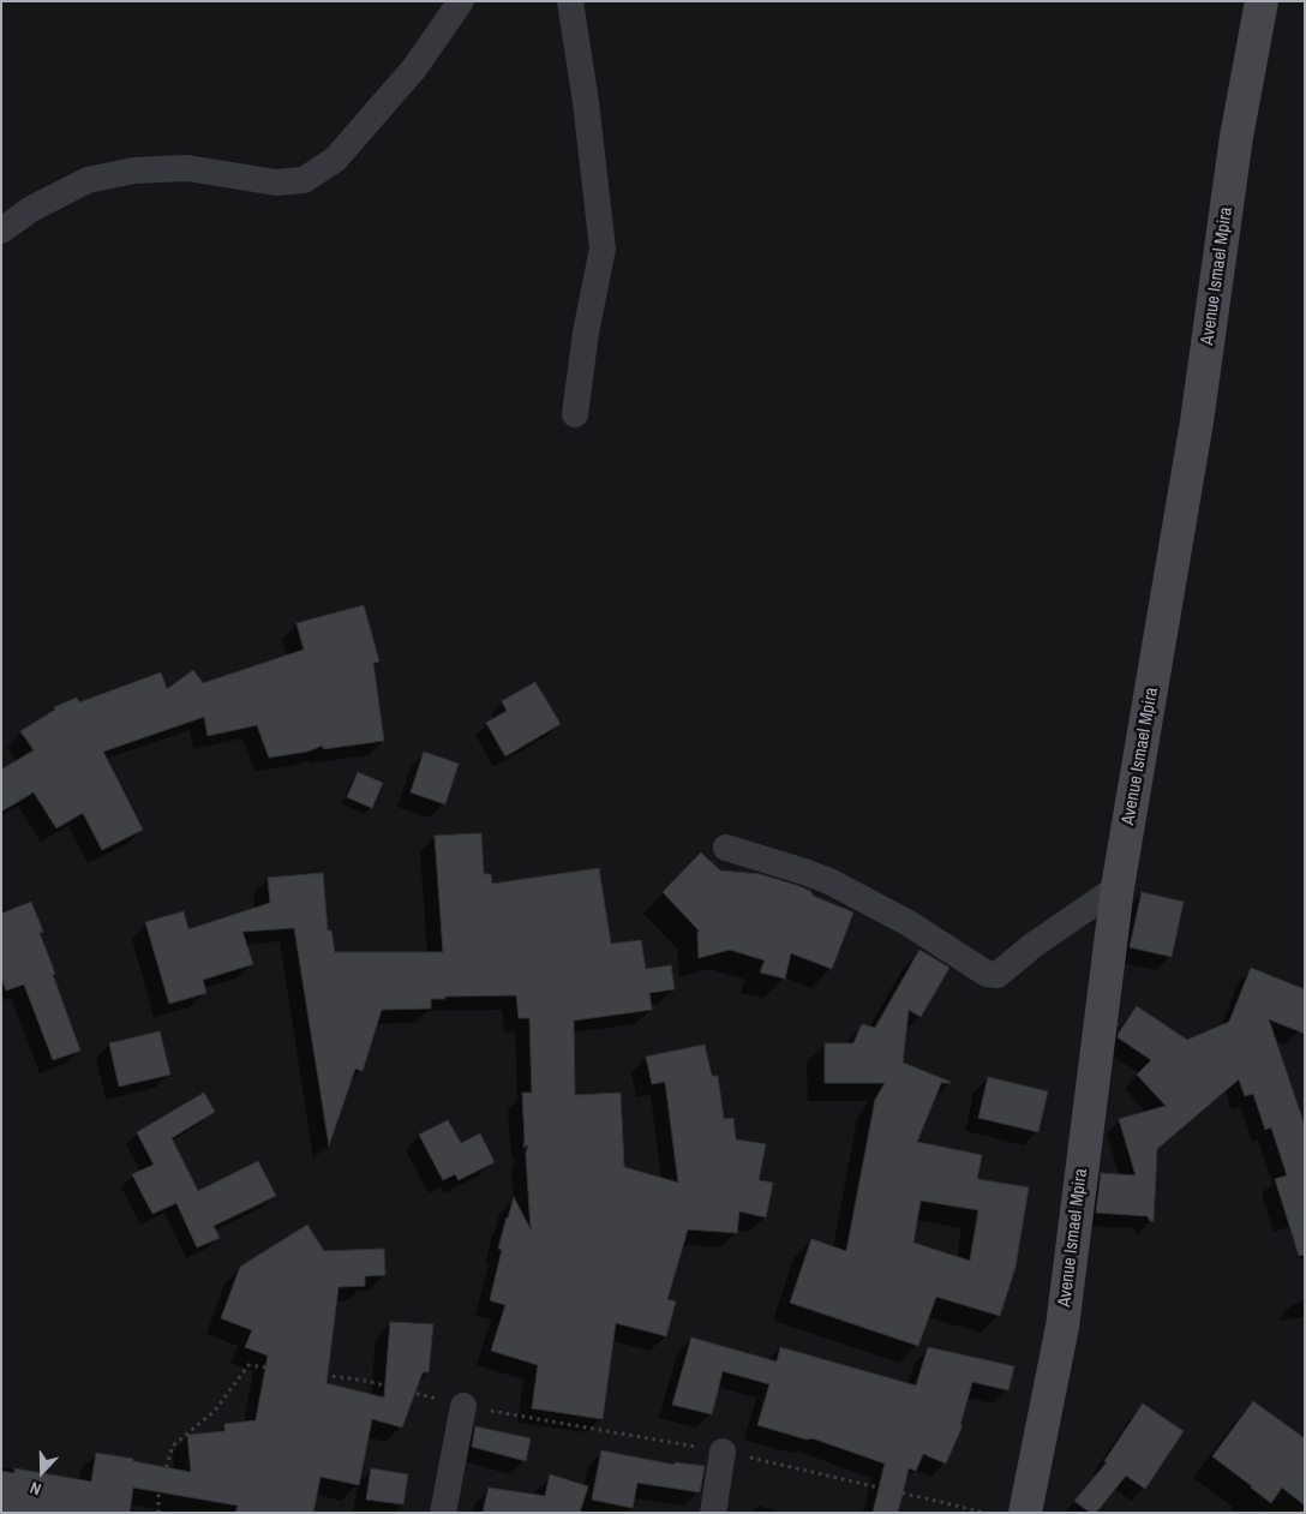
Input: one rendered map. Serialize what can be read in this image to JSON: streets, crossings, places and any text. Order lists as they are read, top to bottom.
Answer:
{
  "streets": {
    "main road": ["Avenue Ismael Mpira"]
  },
  "north": "bottom"
}
